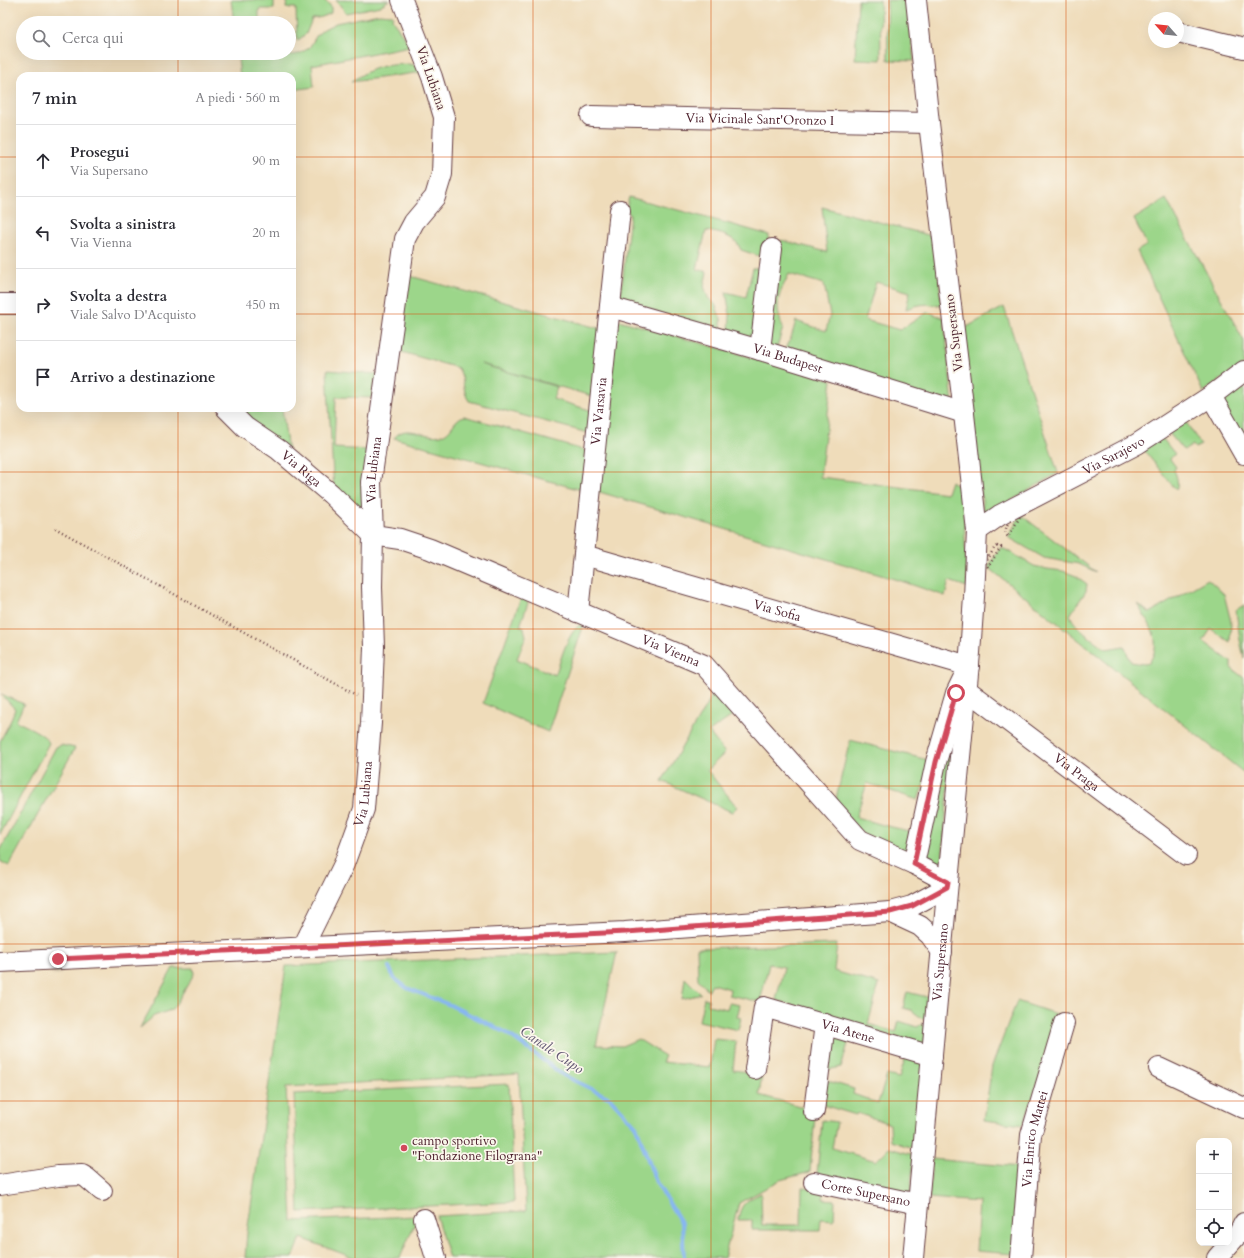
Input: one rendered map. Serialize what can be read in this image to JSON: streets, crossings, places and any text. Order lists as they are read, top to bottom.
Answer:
{
  "streets": {
    "street": [
      "Via Lubiana",
      "Via Vicinale Sant'Oronzo I",
      "Via Supersano",
      "Via Budapest",
      "Via Varsavia",
      "Via Sarajevo",
      "Via Riga",
      "Via Sofia",
      "Via Vienna",
      "Via Praga",
      "Via Atene",
      "Via Enrico Mattei",
      "Corte Supersano"
    ]
  },
  "crossings": [
    ["Via Lubiana", "Via Riga"],
    ["Via Lubiana", "Via Vienna"],
    ["Via Vicinale Sant'Oronzo I", "Via Supersano"],
    ["Via Supersano", "Via Budapest"],
    ["Via Supersano", "Via Sarajevo"],
    ["Via Supersano", "Via Sofia"],
    ["Via Supersano", "Via Vienna"],
    ["Via Supersano", "Via Praga"],
    ["Via Supersano", "Via Atene"],
    ["Via Supersano", "Corte Supersano"],
    ["Via Budapest", "Via Varsavia"],
    ["Via Varsavia", "Via Sofia"],
    ["Via Varsavia", "Via Vienna"],
    ["Via Riga", "Via Vienna"]
  ],
  "water": ["Canale Cupo"],
  "places": ["campo sportivo \"Fondazione Filograna\""],
  "north": "top left",
  "page": {
    "search": "Cerca qui",
    "heading": ["7 min", "A piedi · 560 m"],
    "list": [
      ["Prosegui", "Via Supersano", "90 m"],
      ["Svolta a sinistra", "Via Vienna", "20 m"],
      ["Svolta a destra", "Viale Salvo D'Acquisto", "450 m"],
      "Arrivo a destinazione"
    ],
    "map_buttons": ["+", "−"]
  }
}
